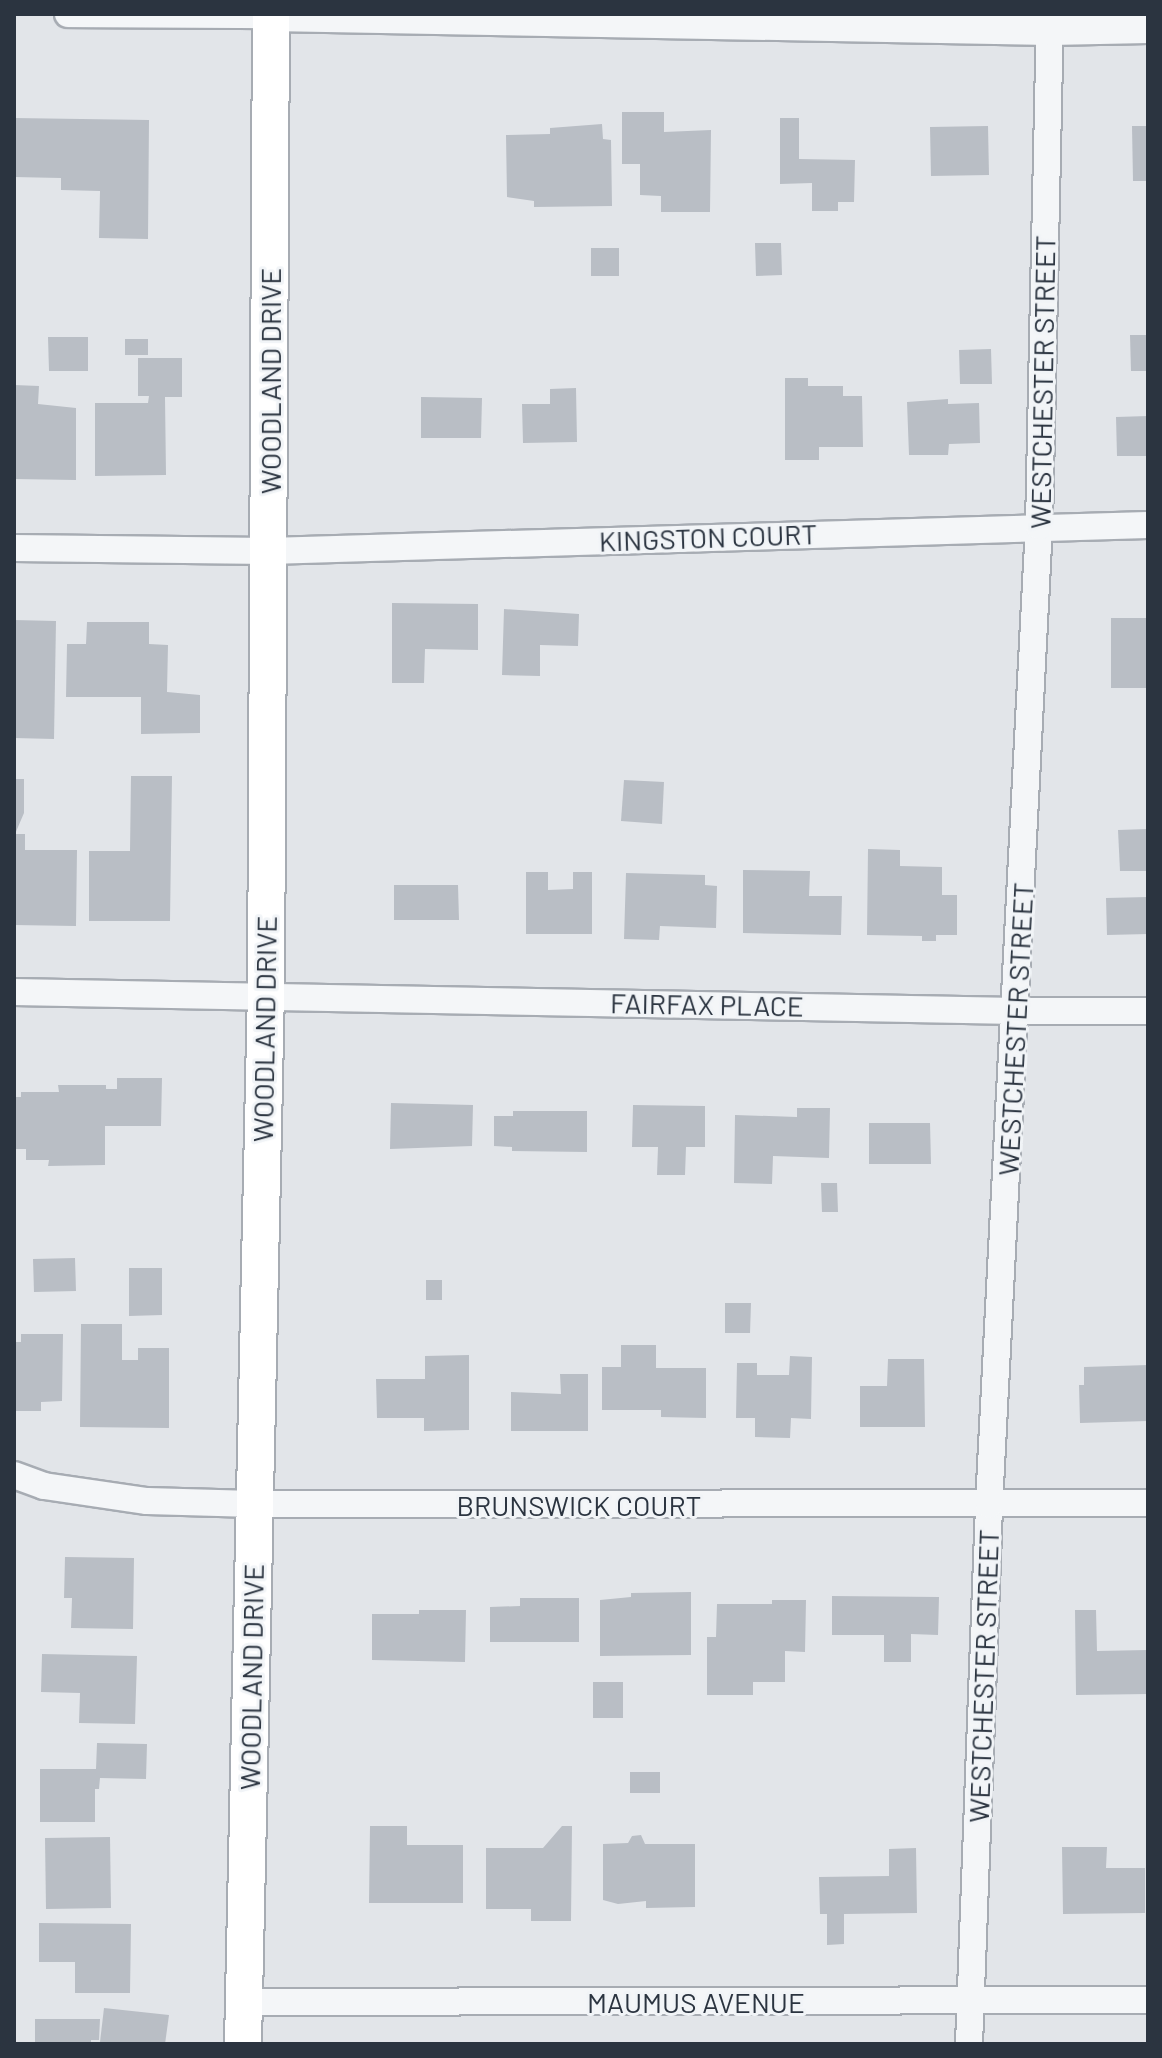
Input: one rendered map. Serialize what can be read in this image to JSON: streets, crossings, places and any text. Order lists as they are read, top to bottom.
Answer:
{
  "streets": {
    "main road": ["WOODLAND DRIVE"],
    "street": [
      "WESTCHESTER STREET",
      "KINGSTON COURT",
      "FAIRFAX PLACE",
      "BRUNSWICK COURT",
      "MAUMUS AVENUE"
    ]
  },
  "crossings": [
    ["WOODLAND DRIVE", "KINGSTON COURT"],
    ["WOODLAND DRIVE", "FAIRFAX PLACE"],
    ["WOODLAND DRIVE", "BRUNSWICK COURT"],
    ["WOODLAND DRIVE", "MAUMUS AVENUE"],
    ["WESTCHESTER STREET", "KINGSTON COURT"],
    ["WESTCHESTER STREET", "FAIRFAX PLACE"],
    ["WESTCHESTER STREET", "BRUNSWICK COURT"],
    ["WESTCHESTER STREET", "MAUMUS AVENUE"]
  ]
}
